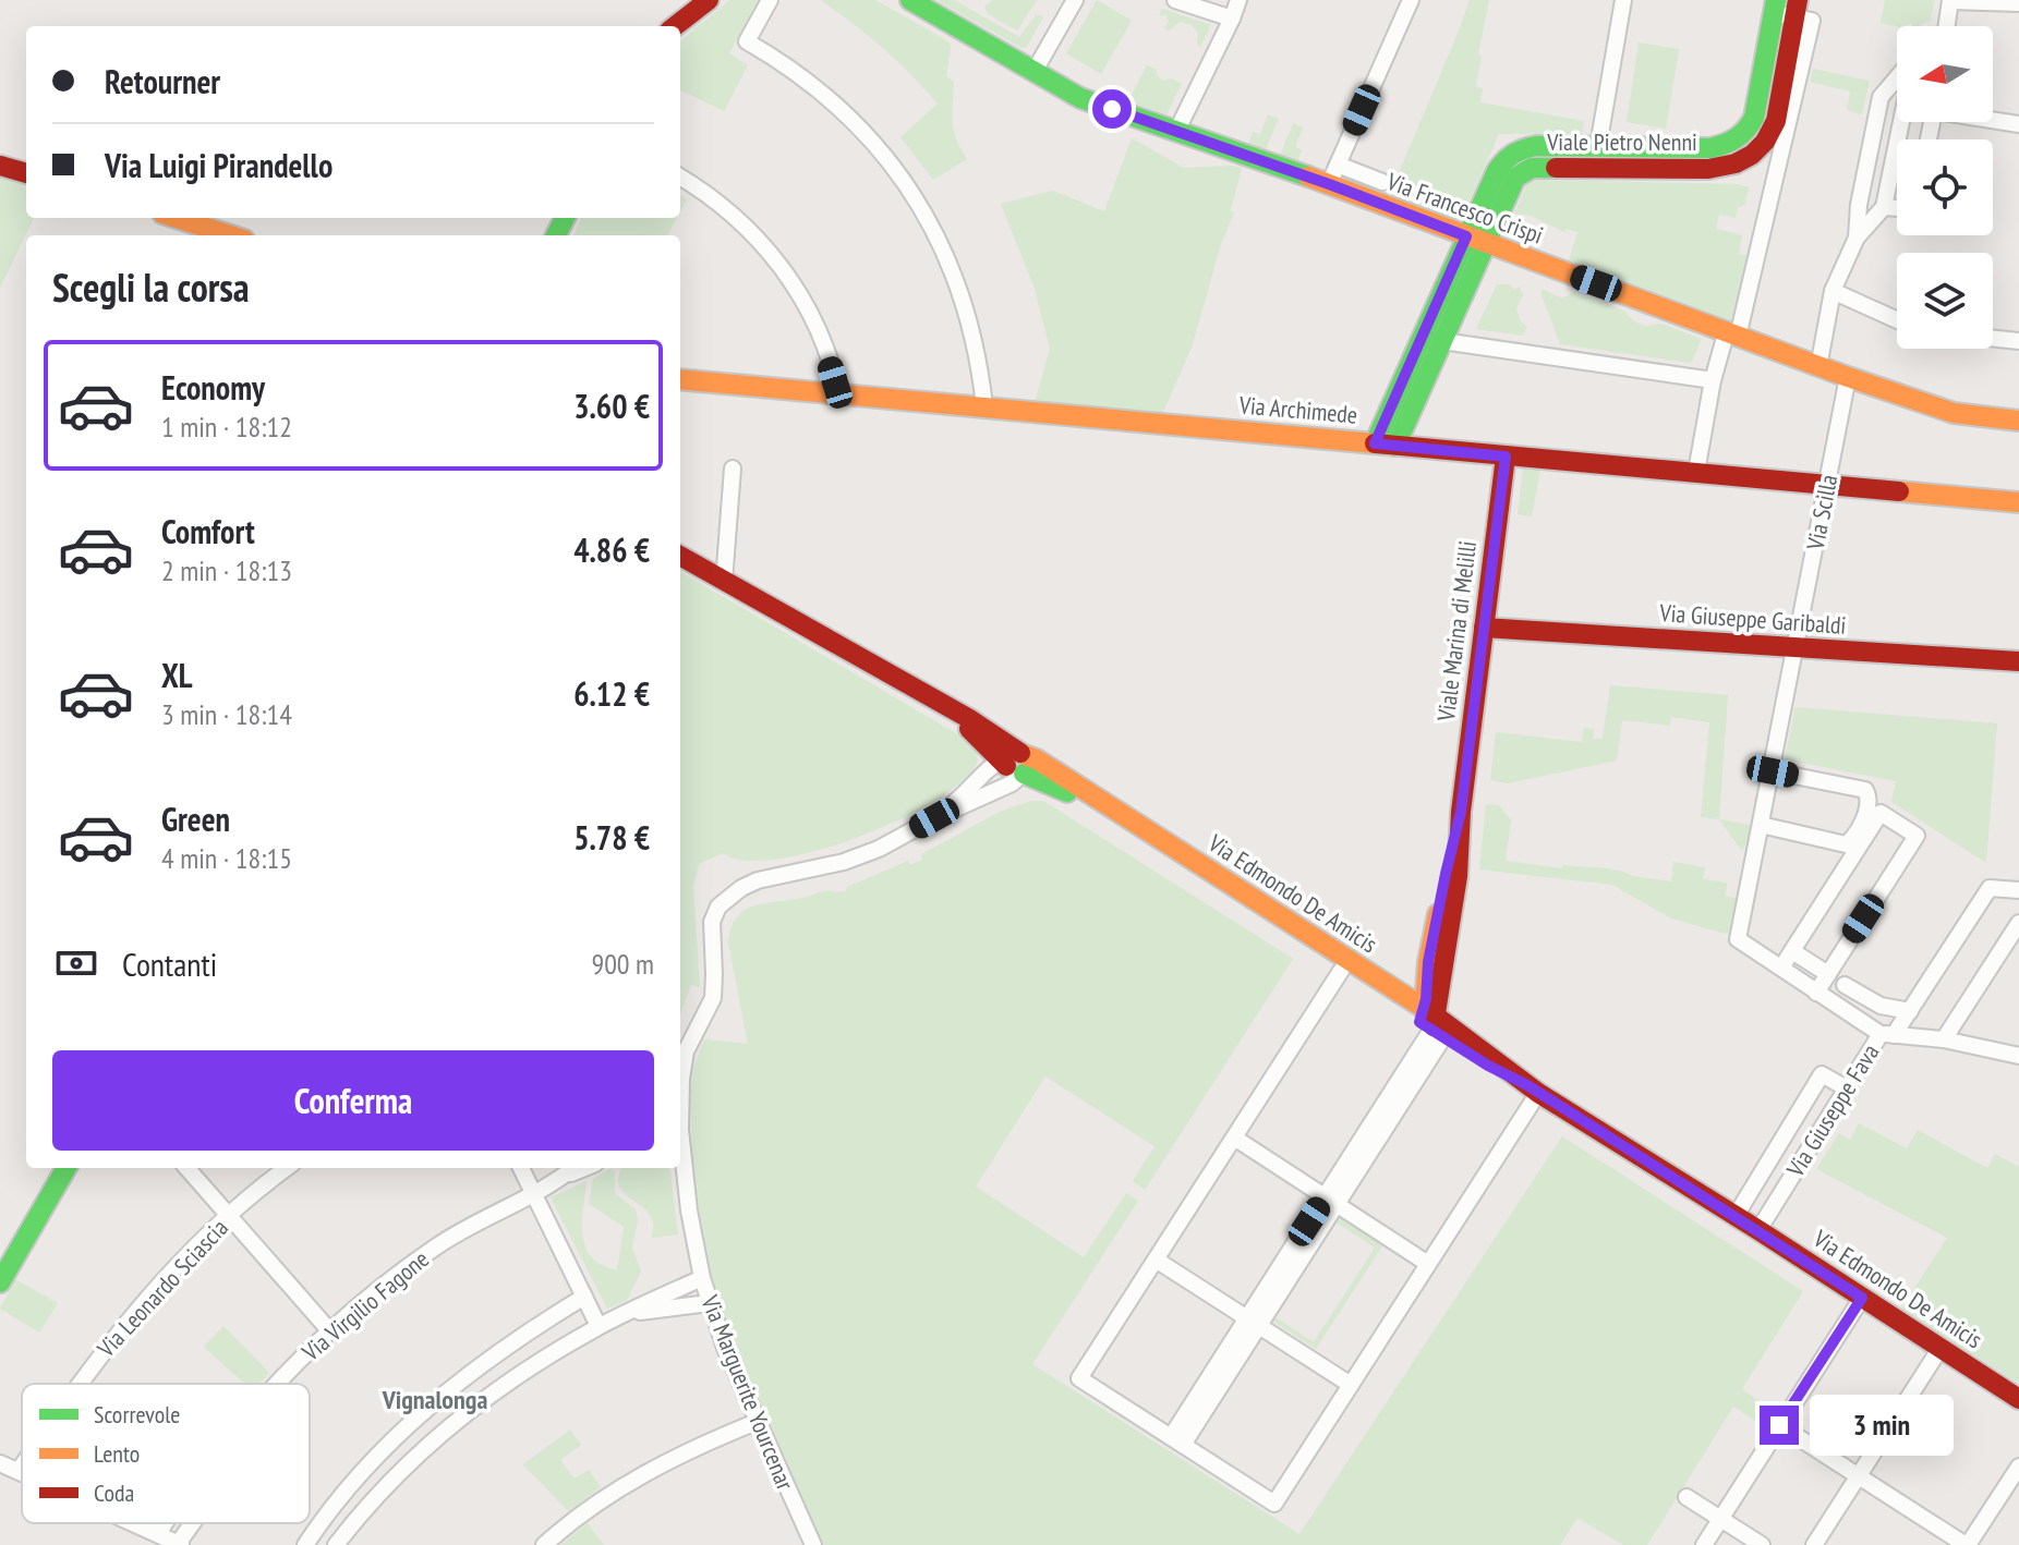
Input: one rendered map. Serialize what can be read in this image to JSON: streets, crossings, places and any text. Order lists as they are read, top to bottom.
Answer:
{
  "streets": {
    "main road": [
      "Viale Pietro Nenni",
      "Via Francesco Crispi",
      "Via Archimede",
      "Via Giuseppe Garibaldi",
      "Viale Marina di Melilli",
      "Via Edmondo De Amicis"
    ],
    "street": [
      "Via Scilla",
      "Via Giuseppe Fava",
      "Via Leonardo Sciascia",
      "Via Virgilio Fagone",
      "Via Marguerite Yourcenar"
    ]
  },
  "crossings": [
    ["Via Francesco Crispi", "Via Scilla"],
    ["Via Archimede", "Via Scilla"],
    ["Via Archimede", "Viale Marina di Melilli"],
    ["Via Scilla", "Via Giuseppe Garibaldi"],
    ["Via Scilla", "Via Giuseppe Fava"],
    ["Via Giuseppe Garibaldi", "Viale Marina di Melilli"],
    ["Via Giuseppe Garibaldi", "Via Giuseppe Fava"],
    ["Viale Marina di Melilli", "Via Edmondo De Amicis"],
    ["Via Edmondo De Amicis", "Via Giuseppe Fava"]
  ],
  "districts": ["Vignalonga"],
  "legend": ["Scorrevole", "Lento", "Coda"],
  "north": "left",
  "page": {
    "banner": ["Retourner", "Via Luigi Pirandello"],
    "heading": "Scegli la corsa",
    "list": [
      {
        "name": "Economy",
        "note": "1 min · 18:12",
        "value": "3.60 €"
      },
      {
        "name": "Comfort",
        "note": "2 min · 18:13",
        "value": "4.86 €"
      },
      {
        "name": "XL",
        "note": "3 min · 18:14",
        "value": "6.12 €"
      },
      {
        "name": "Green",
        "note": "4 min · 18:15",
        "value": "5.78 €"
      }
    ],
    "pay": ["Contanti", "900 m"],
    "buttons": "Conferma",
    "bubble": "3 min"
  }
}
